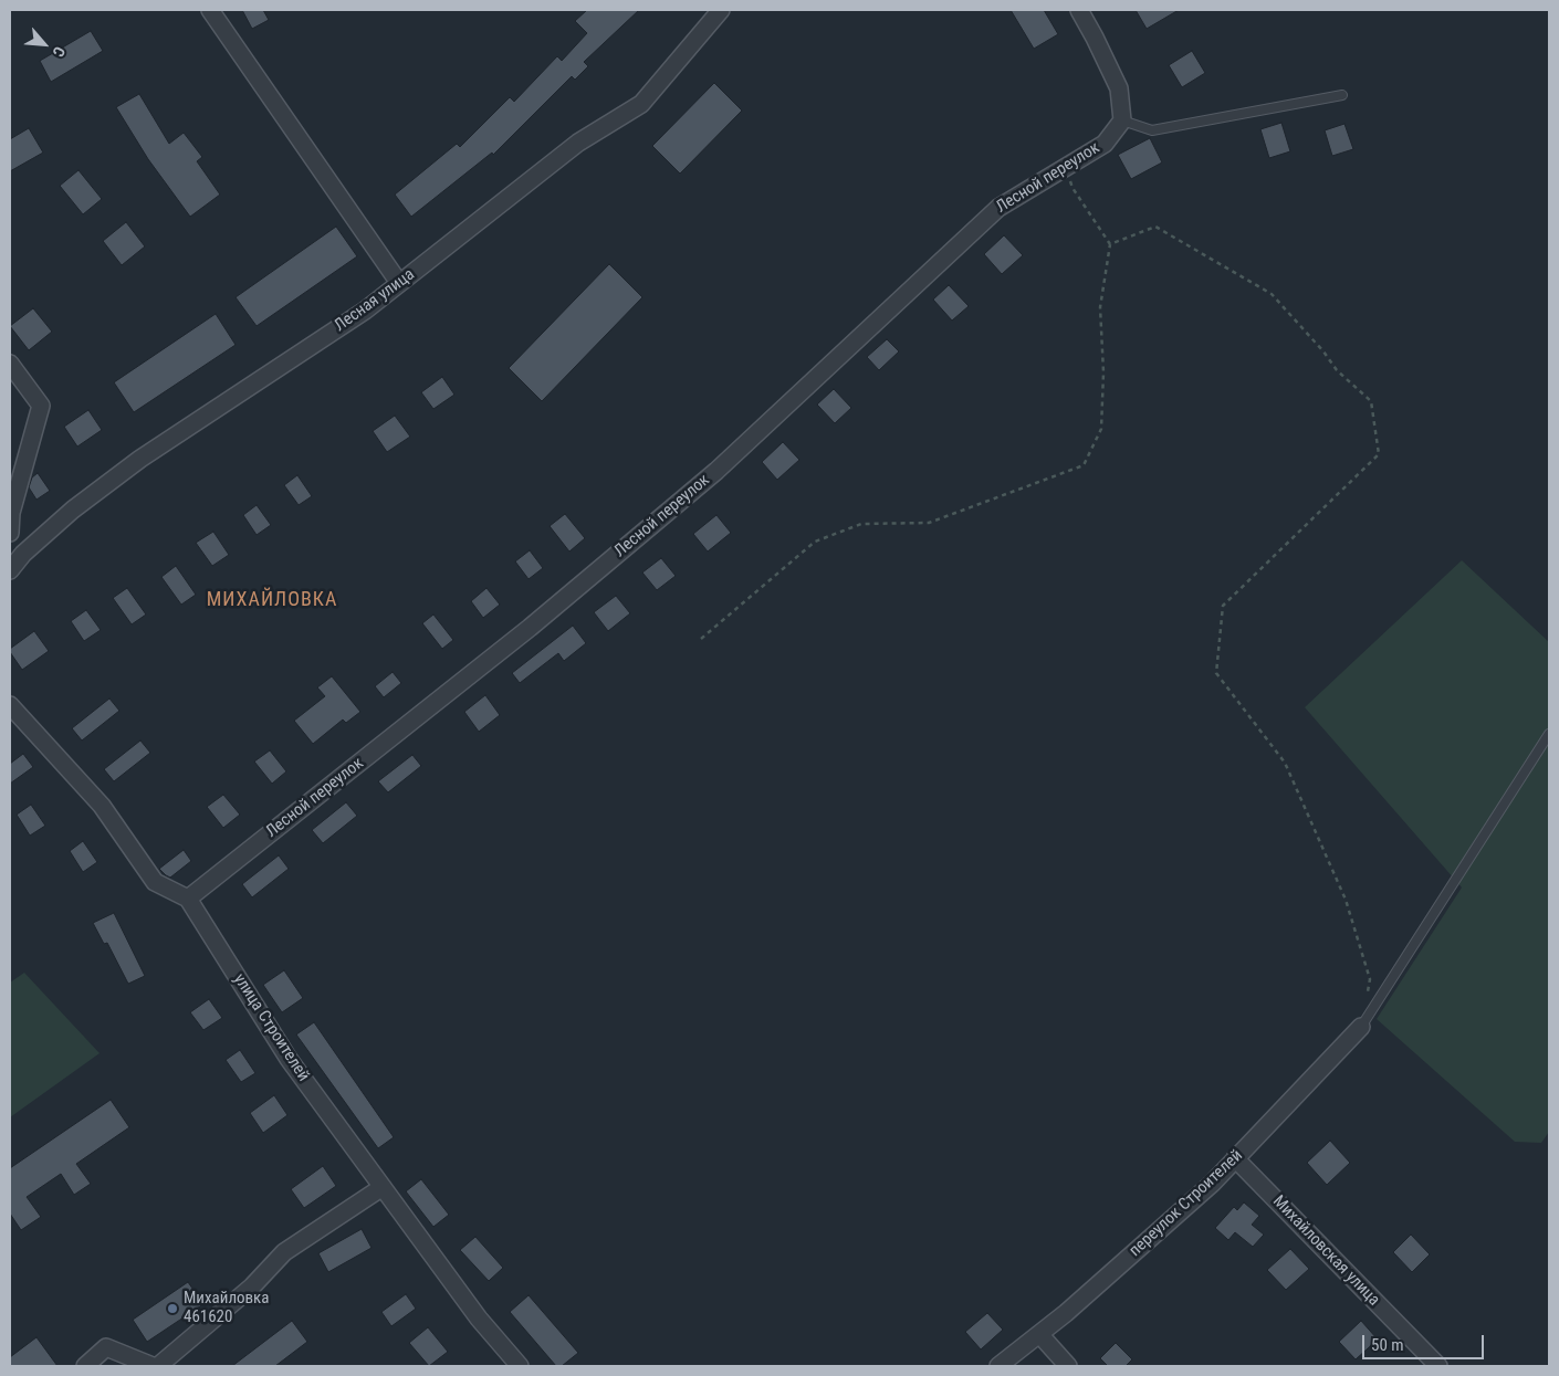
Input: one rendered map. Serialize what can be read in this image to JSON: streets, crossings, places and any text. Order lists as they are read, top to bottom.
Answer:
{
  "streets": {
    "street": [
      "Лесной переулок",
      "Лесная улица",
      "улица Строителей",
      "переулок Строителей",
      "Михайловская улица"
    ]
  },
  "crossings": [
    ["Лесной переулок", "улица Строителей"],
    ["переулок Строителей", "Михайловская улица"]
  ],
  "districts": ["МИХАЙЛОВКА"],
  "places": ["Михайловка 461620"],
  "scale_bar": "50 m",
  "north": "bottom right"
}
